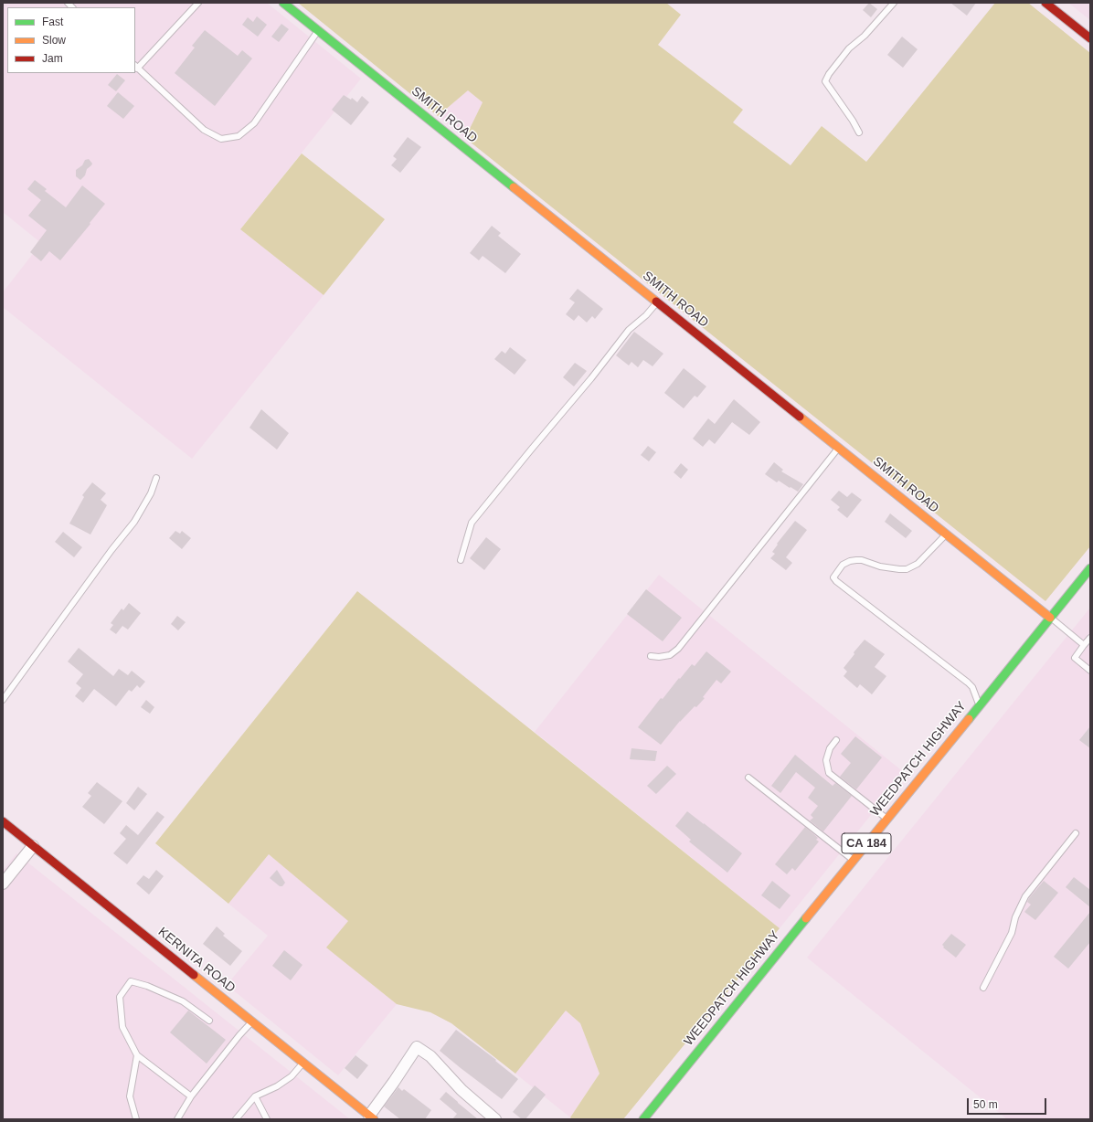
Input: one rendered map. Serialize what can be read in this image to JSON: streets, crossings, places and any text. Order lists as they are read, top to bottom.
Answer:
{
  "streets": {
    "street": [
      "SMITH ROAD",
      "WEEDPATCH HIGHWAY",
      "CA 184",
      "KERNITA ROAD"
    ]
  },
  "crossings": [
    ["SMITH ROAD", "WEEDPATCH HIGHWAY"]
  ],
  "legend": ["Fast", "Slow", "Jam"],
  "scale_bar": "50 m"
}
